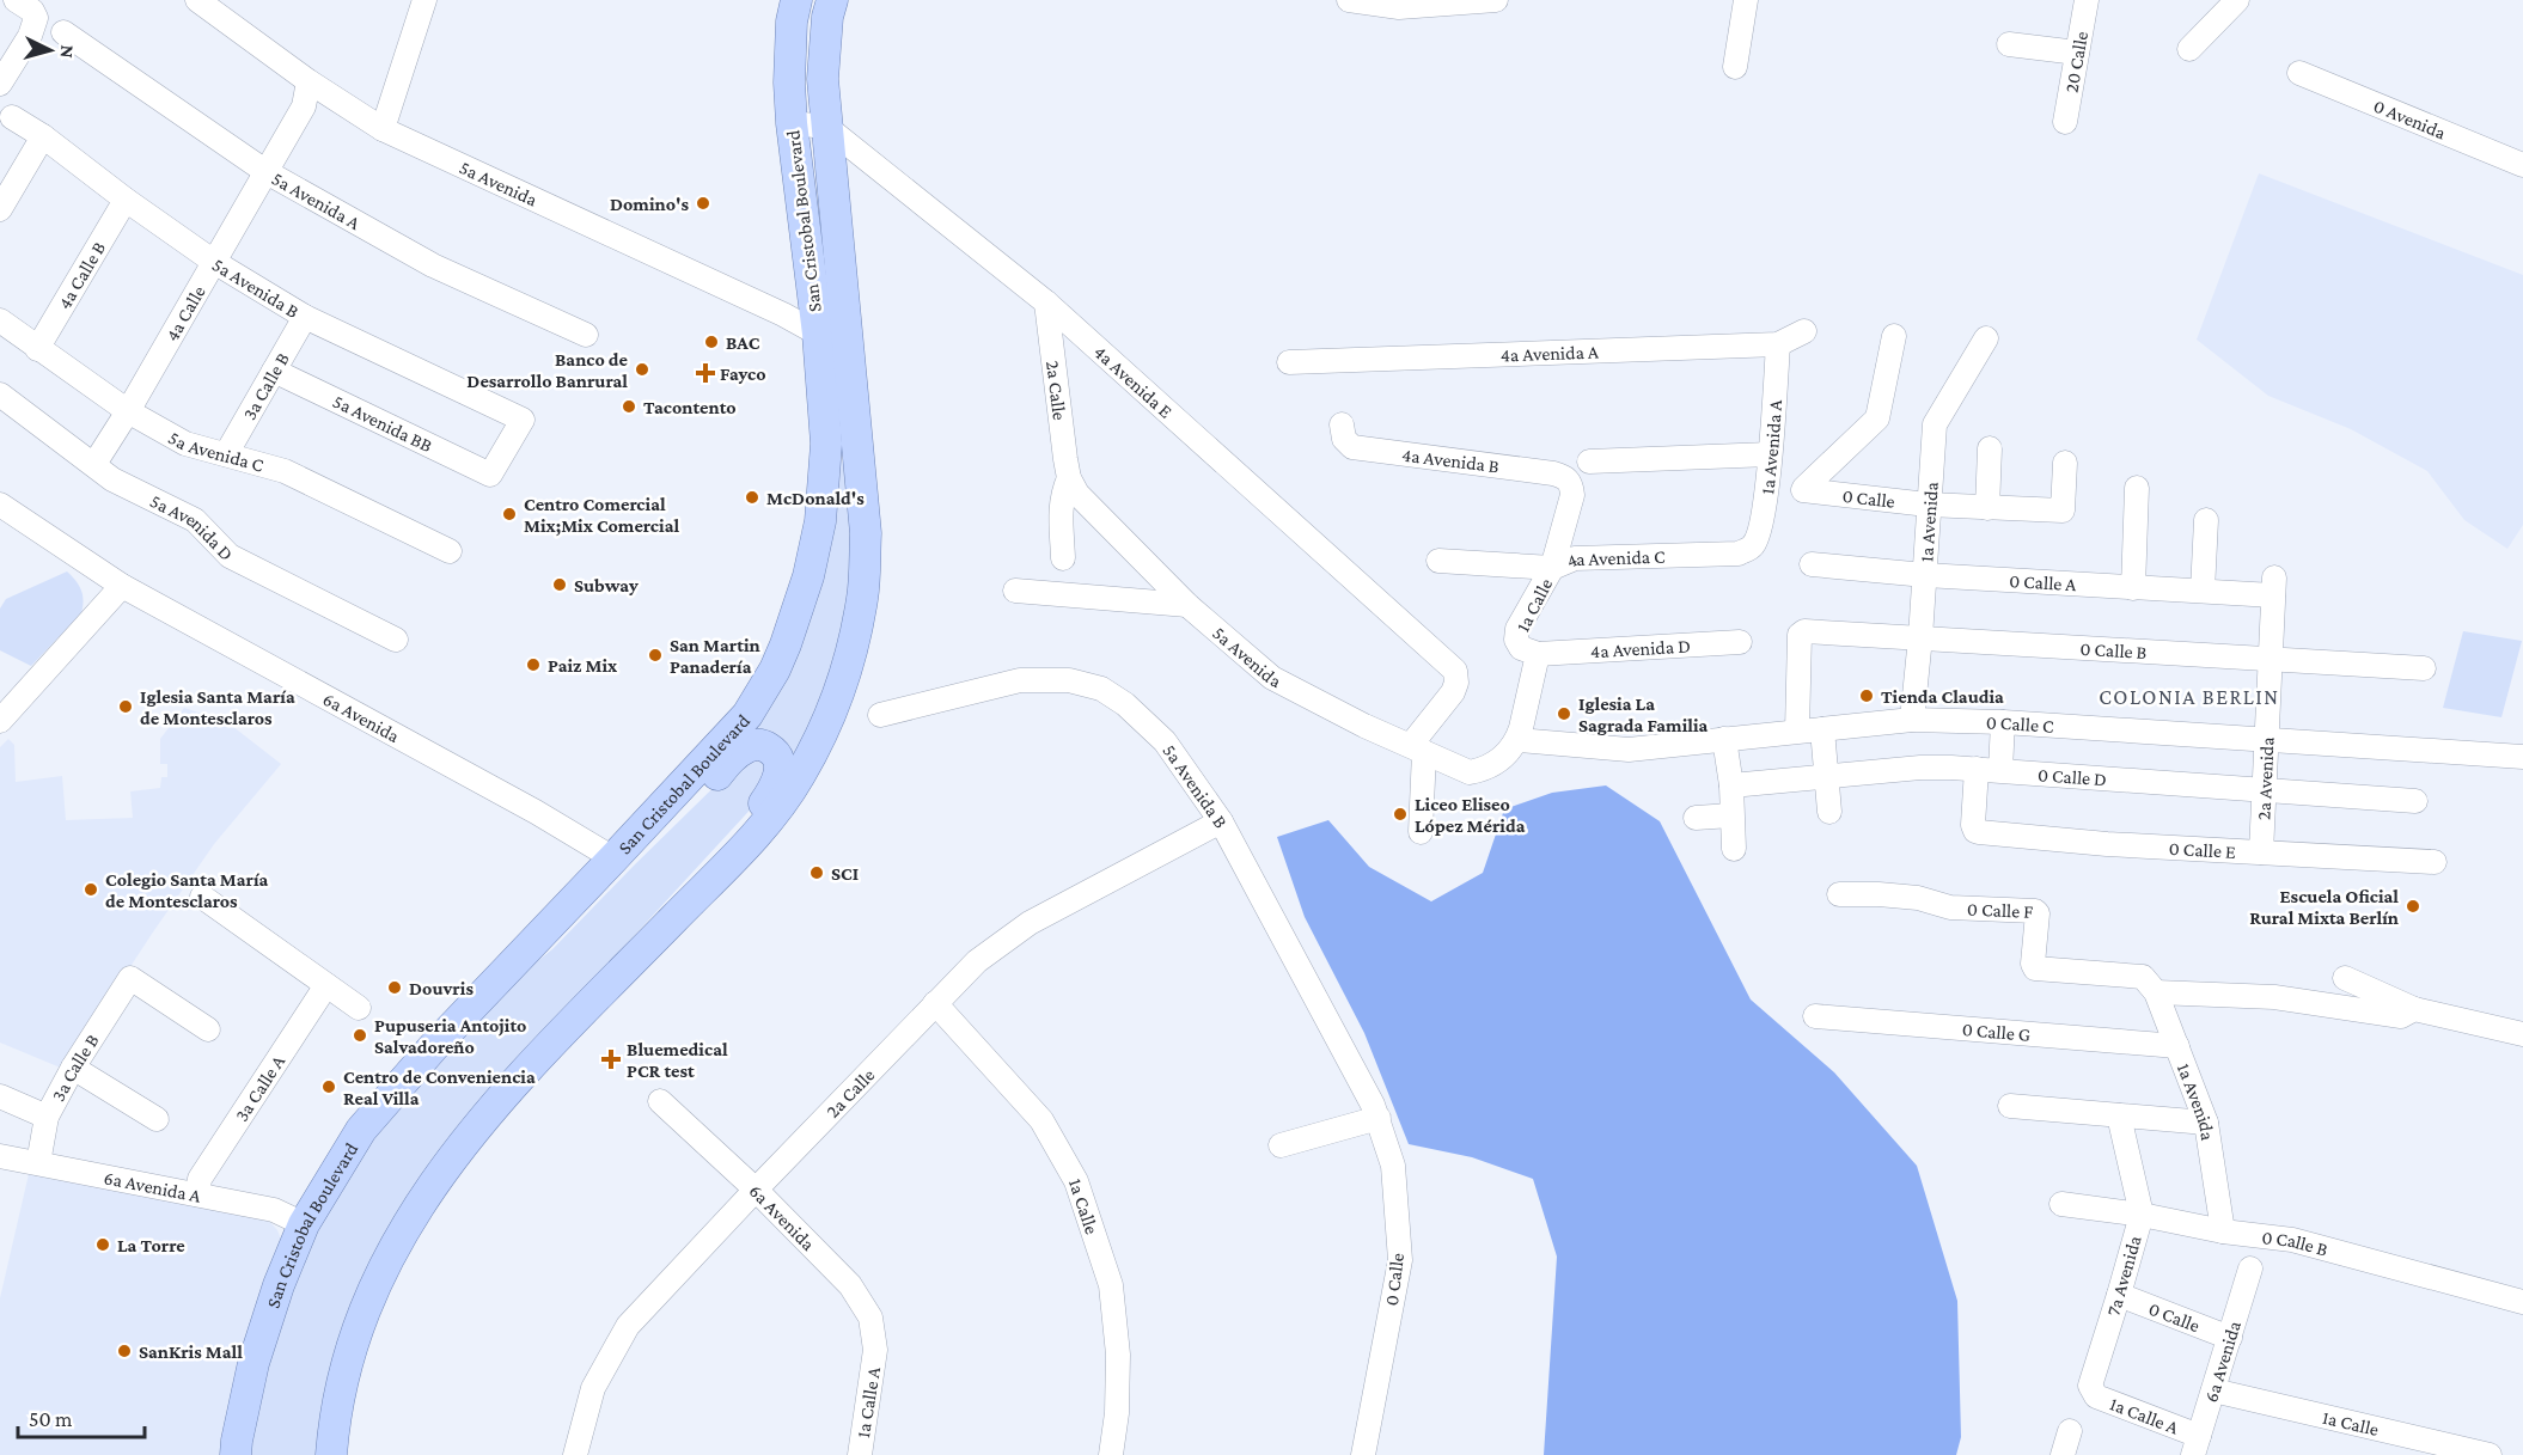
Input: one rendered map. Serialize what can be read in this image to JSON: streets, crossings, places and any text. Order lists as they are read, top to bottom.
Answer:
{
  "streets": {
    "main road": ["San Cristobal Boulevard"],
    "street": [
      "20 Calle",
      "0 Avenida",
      "5a Avenida",
      "5a Avenida A",
      "4a Calle B",
      "5a Avenida B",
      "4a Calle",
      "4a Avenida A",
      "4a Avenida E",
      "3a Calle B",
      "2a Calle",
      "5a Avenida BB",
      "1a Avenida A",
      "5a Avenida C",
      "4a Avenida B",
      "0 Calle",
      "1a Avenida",
      "5a Avenida D",
      "4a Avenida C",
      "0 Calle A",
      "1a Calle",
      "4a Avenida D",
      "0 Calle B",
      "6a Avenida",
      "0 Calle C",
      "0 Calle D",
      "2a Avenida",
      "0 Calle E",
      "0 Calle F",
      "0 Calle G",
      "3a Calle A",
      "6a Avenida A",
      "7a Avenida",
      "1a Calle A"
    ]
  },
  "crossings": [
    ["5a Avenida", "San Cristobal Boulevard"],
    ["5a Avenida", "4a Calle"],
    ["5a Avenida", "4a Avenida E"],
    ["5a Avenida", "2a Calle"],
    ["5a Avenida", "1a Calle"],
    ["5a Avenida", "0 Calle C"],
    ["5a Avenida A", "4a Calle"],
    ["San Cristobal Boulevard", "4a Avenida E"],
    ["San Cristobal Boulevard", "6a Avenida"],
    ["San Cristobal Boulevard", "6a Avenida A"],
    ["4a Calle B", "5a Avenida B"],
    ["4a Calle B", "5a Avenida C"],
    ["5a Avenida B", "4a Calle"],
    ["5a Avenida B", "3a Calle B"],
    ["5a Avenida B", "2a Calle"],
    ["5a Avenida B", "5a Avenida BB"],
    ["5a Avenida B", "0 Calle"],
    ["4a Calle", "5a Avenida C"],
    ["4a Calle", "5a Avenida D"],
    ["4a Avenida A", "1a Avenida A"],
    ["4a Avenida E", "2a Calle"],
    ["3a Calle B", "5a Avenida BB"],
    ["3a Calle B", "5a Avenida C"],
    ["3a Calle B", "6a Avenida A"],
    ["2a Calle", "1a Calle"],
    ["2a Calle", "6a Avenida"],
    ["1a Avenida A", "4a Avenida C"],
    ["4a Avenida B", "1a Calle"],
    ["0 Calle", "1a Avenida"],
    ["0 Calle", "6a Avenida"],
    ["0 Calle", "7a Avenida"],
    ["1a Avenida", "0 Calle A"],
    ["1a Avenida", "0 Calle B"],
    ["1a Avenida", "0 Calle C"],
    ["1a Avenida", "0 Calle F"],
    ["1a Avenida", "0 Calle G"],
    ["4a Avenida C", "1a Calle"],
    ["0 Calle A", "2a Avenida"],
    ["1a Calle", "4a Avenida D"],
    ["1a Calle", "6a Avenida"],
    ["1a Calle", "0 Calle C"],
    ["0 Calle B", "0 Calle C"],
    ["0 Calle B", "2a Avenida"],
    ["0 Calle B", "7a Avenida"],
    ["6a Avenida", "1a Calle A"],
    ["0 Calle C", "2a Avenida"],
    ["0 Calle D", "2a Avenida"],
    ["0 Calle D", "0 Calle E"],
    ["2a Avenida", "0 Calle E"],
    ["3a Calle A", "6a Avenida A"],
    ["7a Avenida", "1a Calle A"]
  ],
  "districts": ["COLONIA BERLIN"],
  "places": {
    "other": [
      "Domino's",
      "BAC",
      "Banco de Desarrollo Banrural",
      "Tacontento",
      "McDonald's",
      "Centro Comercial Mix;Mix Comercial",
      "Subway",
      "San Martin Panadería",
      "Paiz Mix",
      "Tienda Claudia",
      "Iglesia Santa María de Montesclaros",
      "Iglesia La Sagrada Familia",
      "Liceo Eliseo López Mérida",
      "SCI",
      "Colegio Santa María de Montesclaros",
      "Escuela Oficial Rural Mixta Berlín",
      "Douvris",
      "Pupuseria Antojito Salvadoreño",
      "Centro de Conveniencia Real Villa",
      "La Torre",
      "SanKris Mall"
    ],
    "health": ["Fayco", "Bluemedical PCR test"]
  },
  "scale_bar": "50 m",
  "north": "right"
}
